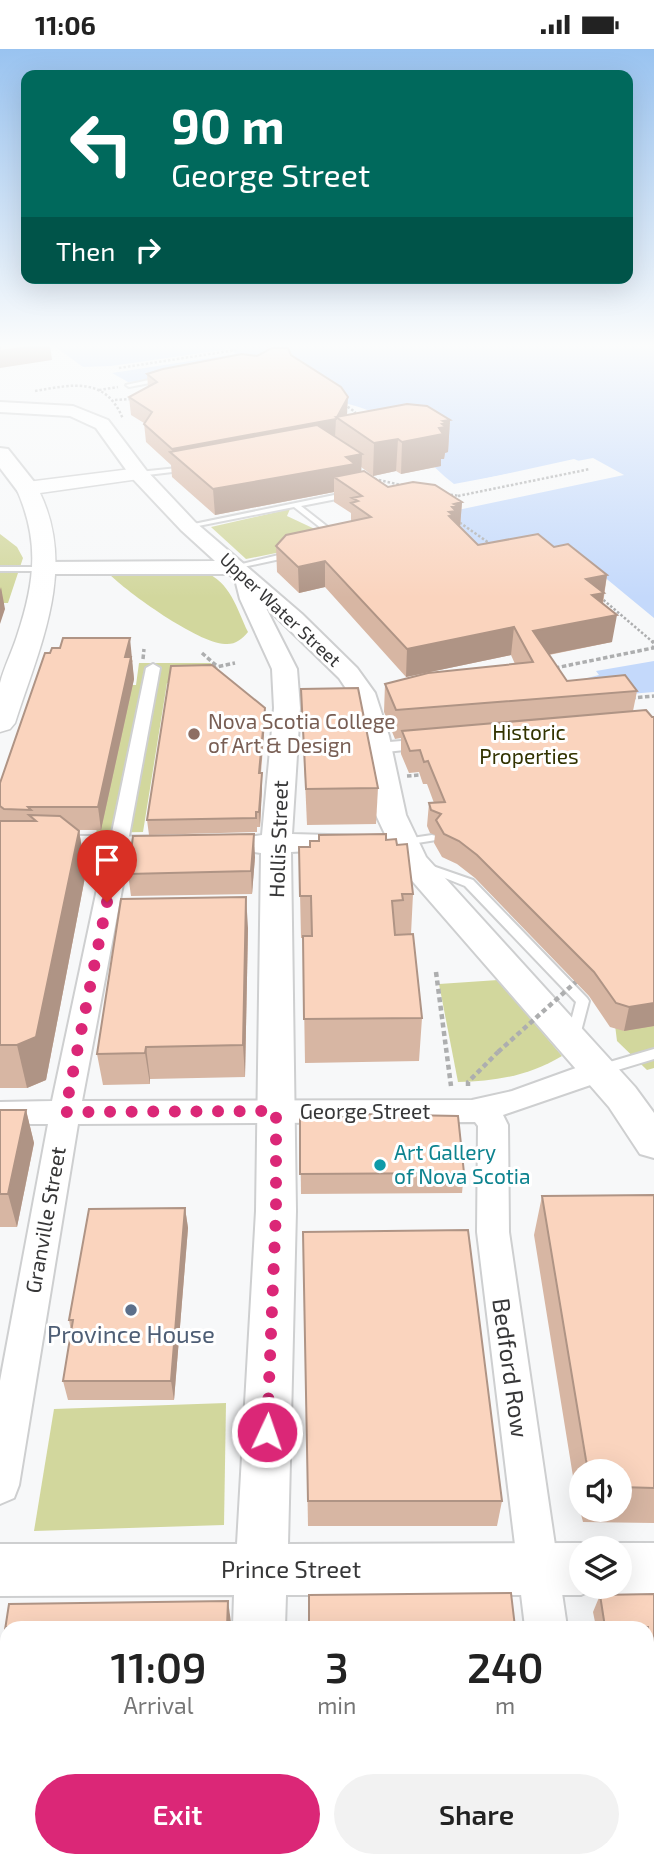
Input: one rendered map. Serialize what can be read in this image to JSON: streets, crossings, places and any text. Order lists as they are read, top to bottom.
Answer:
{
  "streets": {
    "street": [
      "Upper Water Street",
      "Hollis Street",
      "George Street",
      "Granville Street",
      "Bedford Row",
      "Prince Street"
    ]
  },
  "crossings": [
    ["Upper Water Street", "Hollis Street"],
    ["Upper Water Street", "George Street"],
    ["Hollis Street", "George Street"],
    ["Hollis Street", "Prince Street"],
    ["George Street", "Granville Street"],
    ["George Street", "Bedford Row"],
    ["Bedford Row", "Prince Street"]
  ],
  "parks": ["Historic Properties"],
  "places": ["Nova Scotia College of Art & Design", "Art Gallery of Nova Scotia", "Province House"],
  "page": {
    "status": "11:06",
    "turn": ["90 m", "George Street"],
    "then": "Then",
    "eta": [
      "11:09",
      "Arrival",
      "3",
      "min",
      "240",
      "m"
    ],
    "buttons": ["Exit", "Share"]
  }
}
